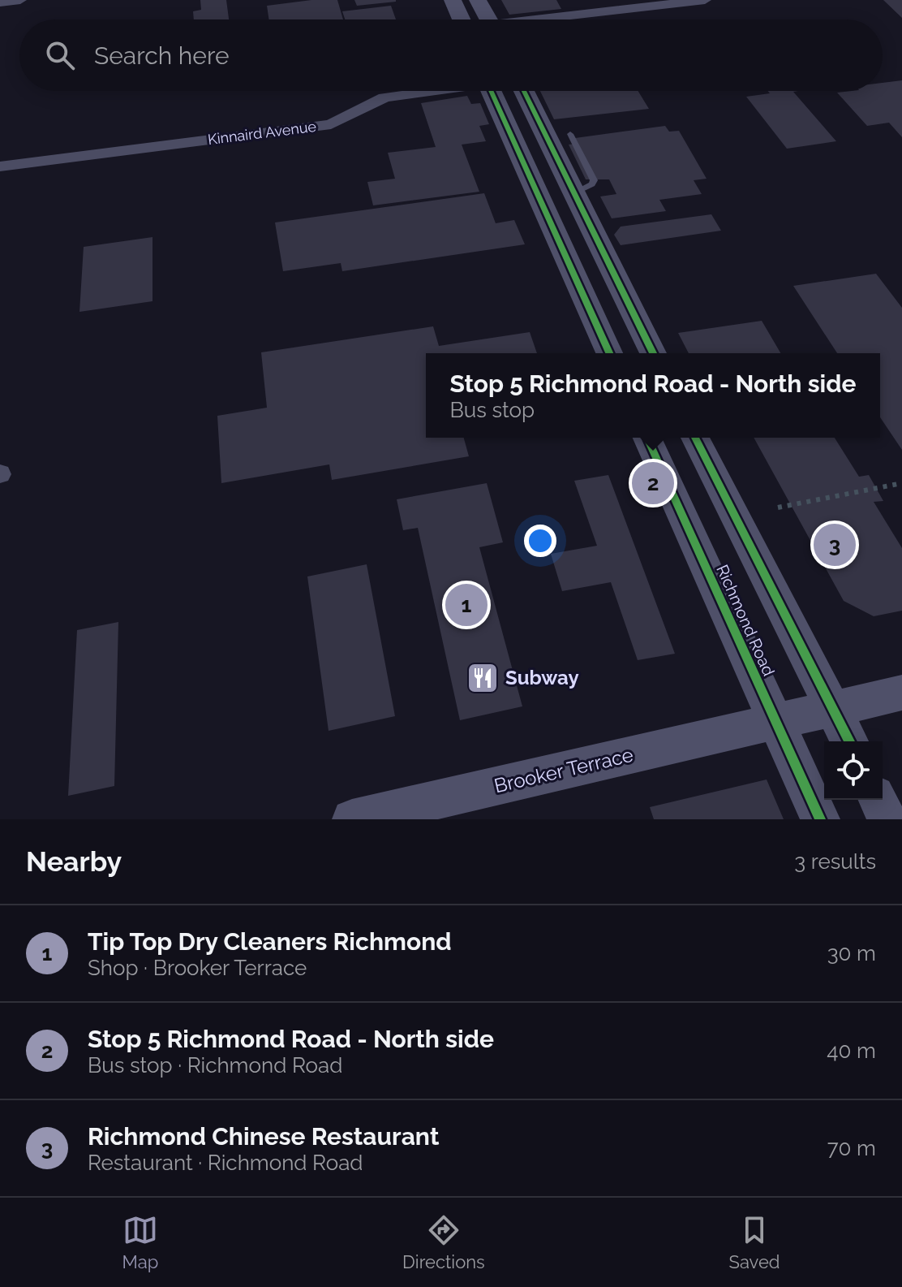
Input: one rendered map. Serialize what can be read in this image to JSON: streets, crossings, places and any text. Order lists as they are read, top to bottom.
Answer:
{
  "streets": {
    "main road": ["Richmond Road", "Brooker Terrace"],
    "street": ["Kinnaird Avenue"]
  },
  "crossings": [
    ["Richmond Road", "Brooker Terrace"]
  ],
  "places": {
    "restaurant": ["Subway"]
  },
  "page": {
    "search": "Search here",
    "popup": ["Stop 5 Richmond Road - North side", "Bus stop"],
    "pins": ["2", "3", "1"],
    "heading": ["Nearby", "3 results"],
    "list": [
      {
        "mark": "1",
        "name": "Tip Top Dry Cleaners Richmond",
        "note": "Shop · Brooker Terrace",
        "value": "30 m"
      },
      {
        "mark": "2",
        "name": "Stop 5 Richmond Road - North side",
        "note": "Bus stop · Richmond Road",
        "value": "40 m"
      },
      {
        "mark": "3",
        "name": "Richmond Chinese Restaurant",
        "note": "Restaurant · Richmond Road",
        "value": "70 m"
      }
    ],
    "nav": ["Map", "Directions", "Saved"]
  }
}
